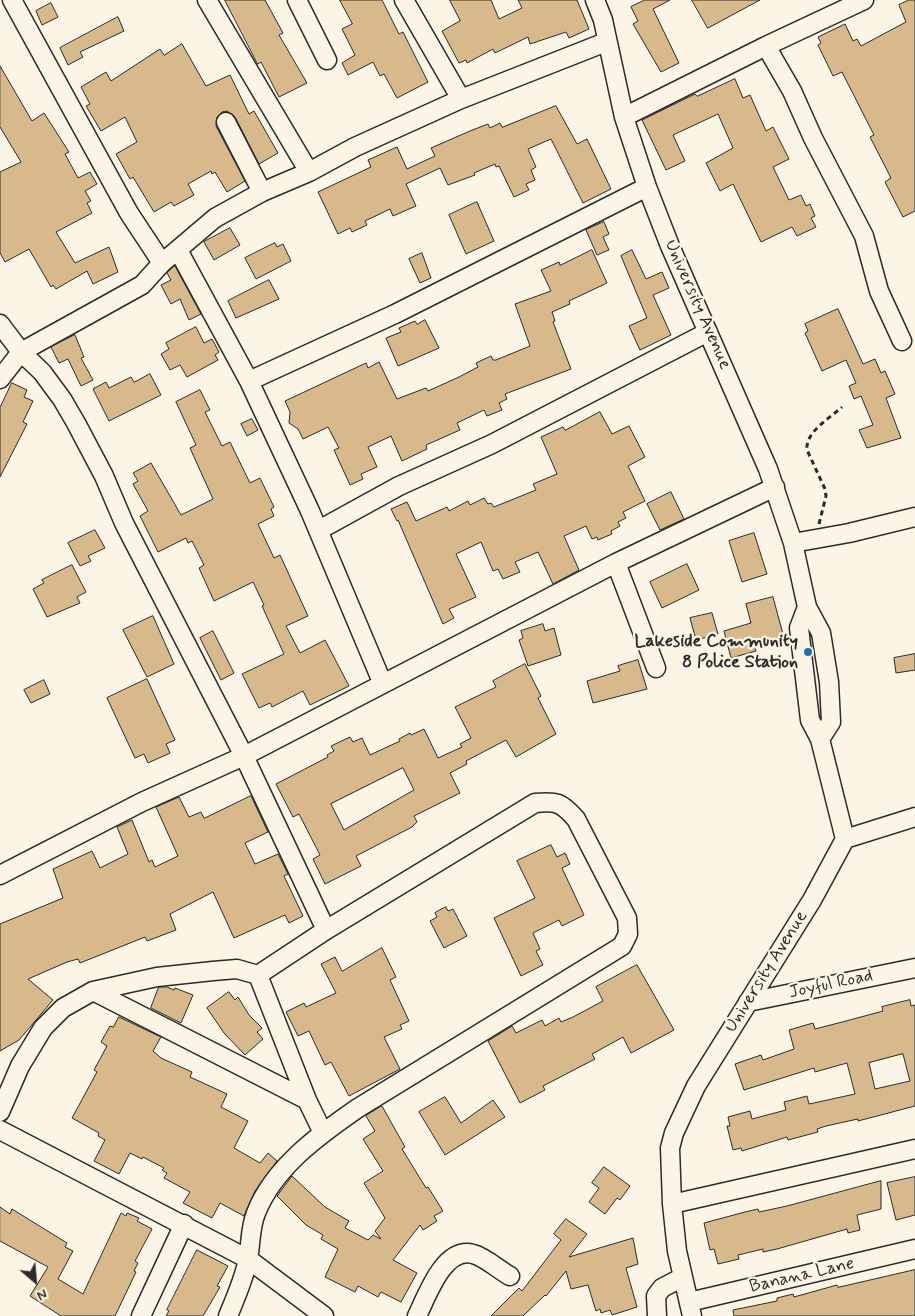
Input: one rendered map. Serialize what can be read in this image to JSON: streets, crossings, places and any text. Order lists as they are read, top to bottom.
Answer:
{
  "streets": {
    "street": ["University Avenue", "Joyful Road", "Banana Lane"]
  },
  "crossings": [
    ["University Avenue", "Joyful Road"],
    ["University Avenue", "Banana Lane"]
  ],
  "places": ["Lakeside Community 8 Police Station"],
  "north": "bottom right"
}
